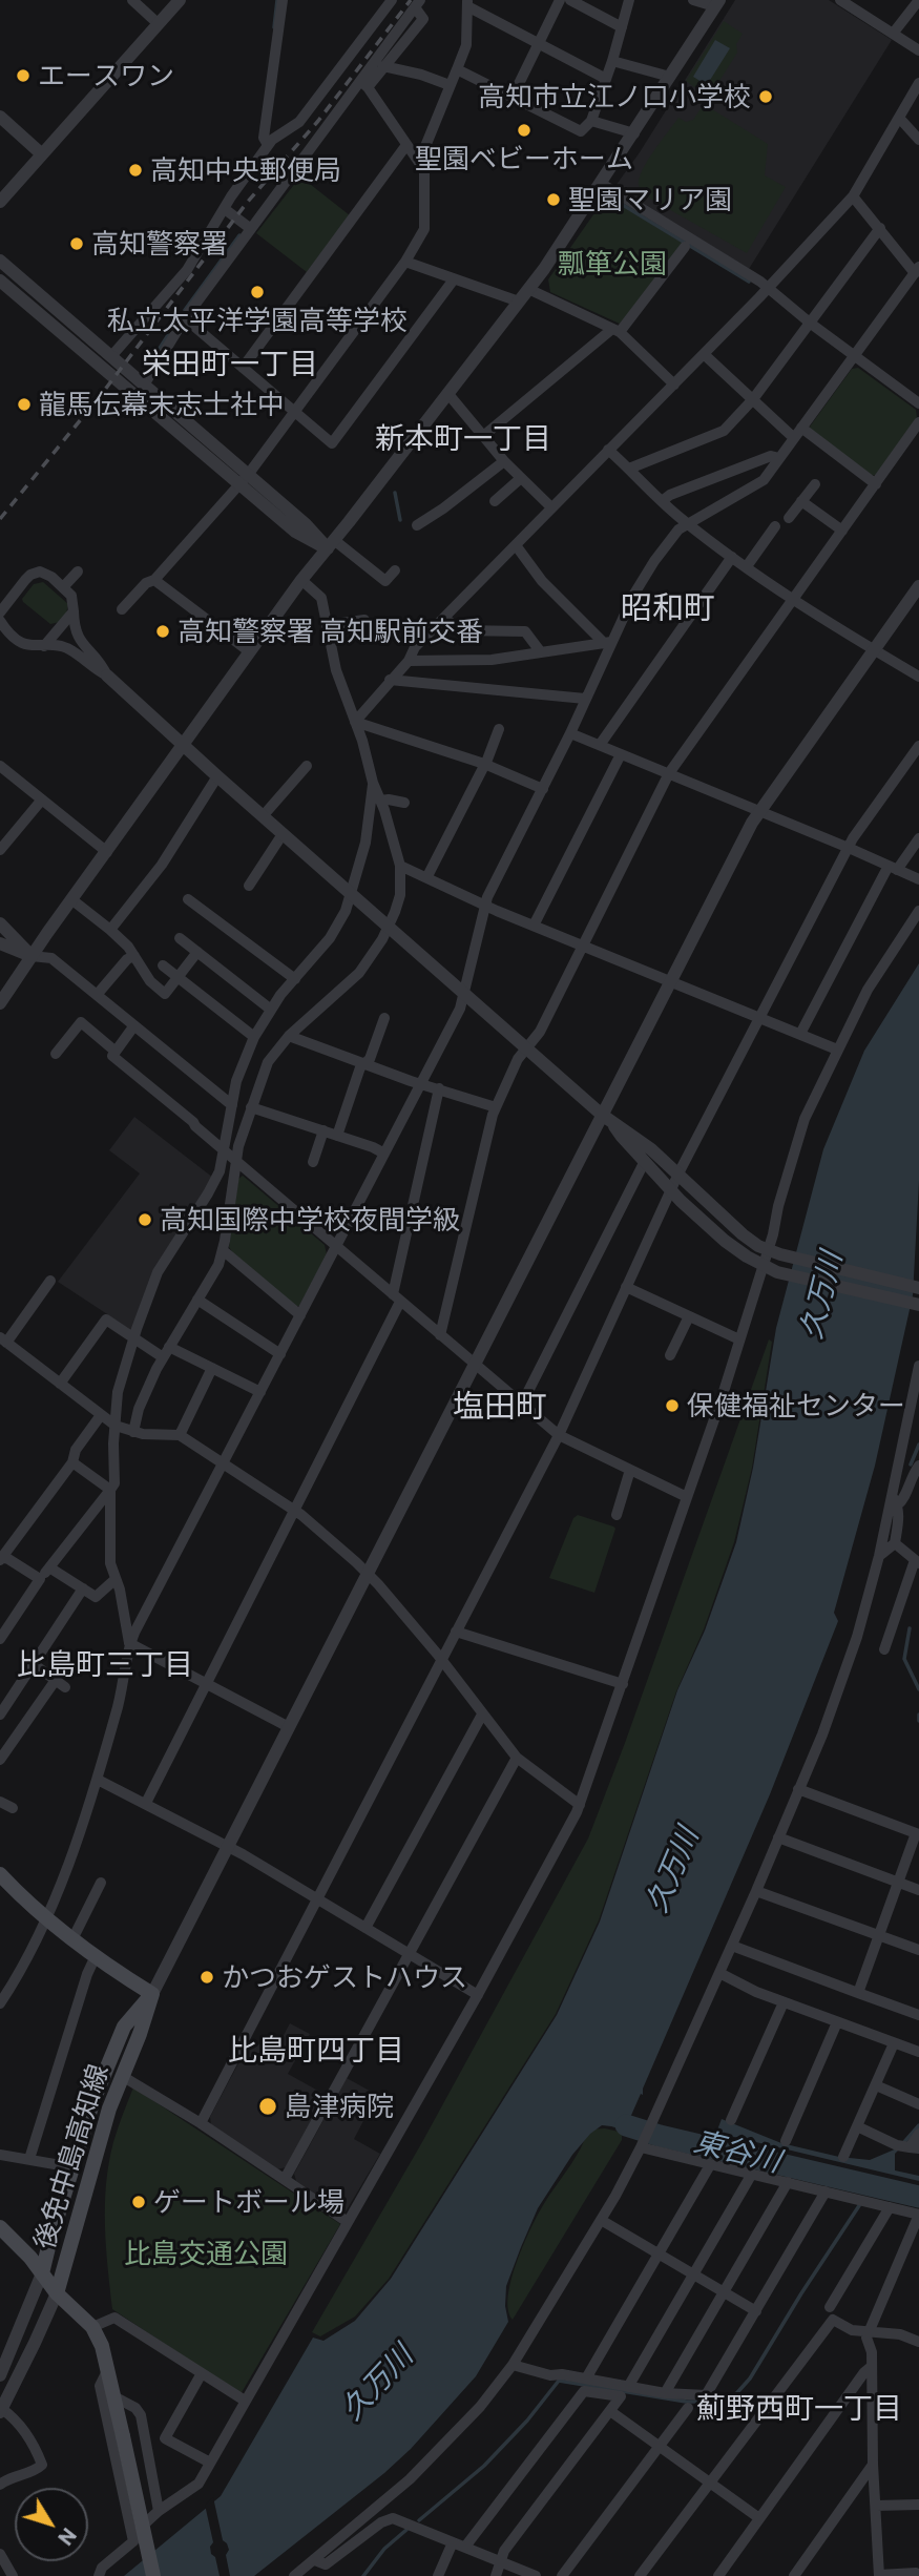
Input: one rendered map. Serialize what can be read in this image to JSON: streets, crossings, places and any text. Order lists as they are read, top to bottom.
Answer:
{
  "streets": {
    "main road": ["後免中島高知線"]
  },
  "districts": [
    "栄田町一丁目",
    "新本町一丁目",
    "昭和町",
    "塩田町",
    "比島町三丁目",
    "比島町四丁目",
    "薊野西町一丁目"
  ],
  "water": ["久万川", "東谷川"],
  "parks": ["瓢箪公園", "比島交通公園"],
  "places": [
    "エースワン",
    "高知市立江ノ口小学校",
    "聖園ベビーホーム",
    "高知中央郵便局",
    "聖園マリア園",
    "高知警察署",
    "私立太平洋学園高等学校",
    "龍馬伝幕末志士社中",
    "高知警察署 高知駅前交番",
    "高知国際中学校夜間学級",
    "保健福祉センター",
    "かつおゲストハウス",
    "島津病院",
    "ゲートボール場"
  ],
  "north": "bottom right"
}
